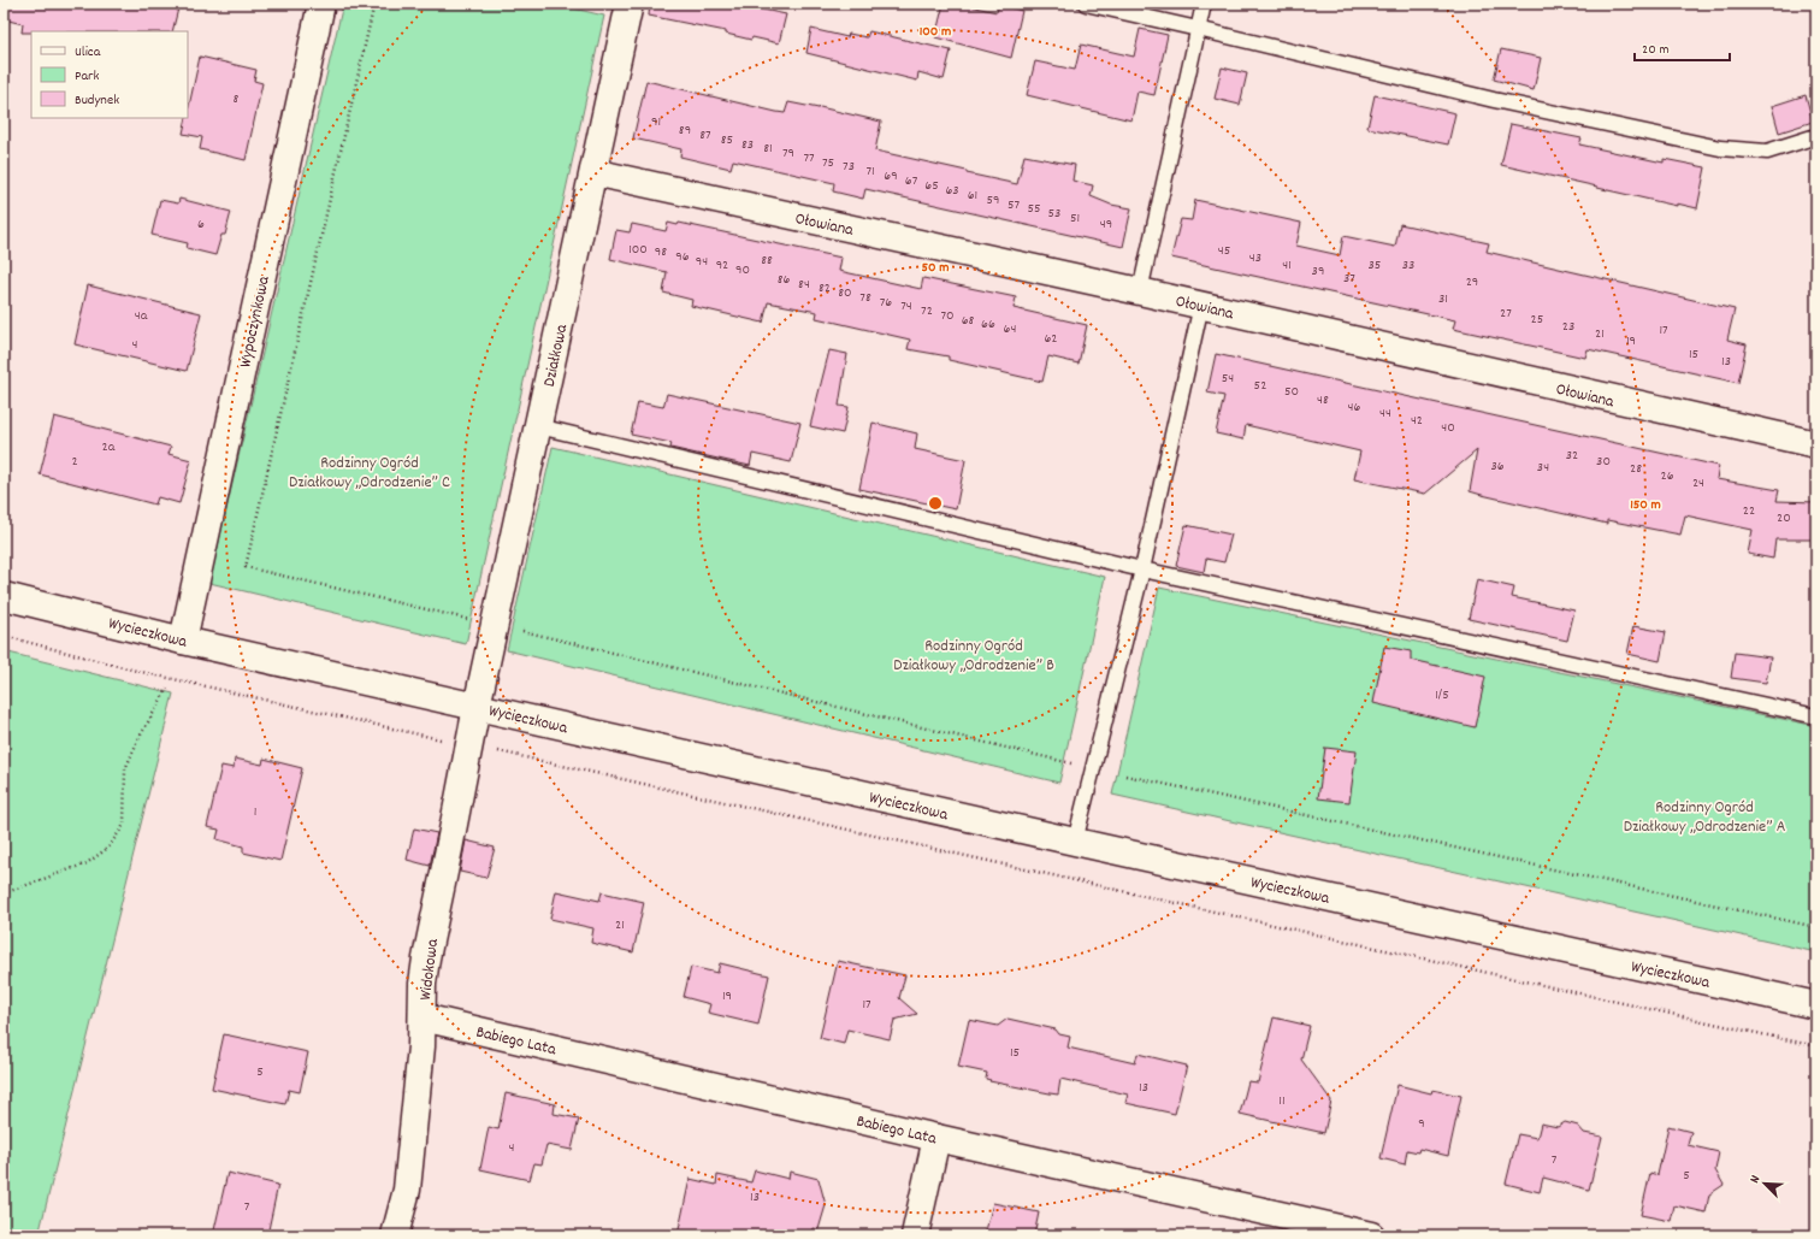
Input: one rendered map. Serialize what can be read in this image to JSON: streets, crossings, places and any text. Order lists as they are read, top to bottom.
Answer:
{
  "streets": {
    "street": [
      "Ołowiana",
      "Wypoczynkowa",
      "Działkowa",
      "Wycieczkowa",
      "Widokowa",
      "Babiego Lata"
    ]
  },
  "crossings": [
    ["Ołowiana", "Działkowa"],
    ["Wypoczynkowa", "Wycieczkowa"],
    ["Działkowa", "Wycieczkowa"],
    ["Działkowa", "Widokowa"],
    ["Wycieczkowa", "Widokowa"],
    ["Widokowa", "Babiego Lata"]
  ],
  "parks": ["Rodzinny Ogród Działkowy „Odrodzenie” C", "Rodzinny Ogród Działkowy „Odrodzenie” B", "Rodzinny Ogród Działkowy „Odrodzenie” A"],
  "house_numbers": [
    "8",
    "91",
    "89",
    "87",
    "85",
    "83",
    "81",
    "79",
    "77",
    "75",
    "73",
    "71",
    "69",
    "67",
    "65",
    "63",
    "61",
    "59",
    "57",
    "55",
    "53",
    "51",
    "6",
    "49",
    "100",
    "45",
    "98",
    "96",
    "43",
    "88",
    "94",
    "92",
    "41",
    "35",
    "33",
    "90",
    "39",
    "37",
    "86",
    "29",
    "84",
    "82",
    "80",
    "78",
    "31",
    "76",
    "74",
    "72",
    "27",
    "4a",
    "70",
    "25",
    "68",
    "66",
    "23",
    "64",
    "17",
    "21",
    "62",
    "19",
    "4",
    "15",
    "13",
    "54",
    "52",
    "50",
    "48",
    "46",
    "44",
    "42",
    "40",
    "2a",
    "32",
    "2",
    "30",
    "36",
    "34",
    "28",
    "26",
    "24",
    "22",
    "20",
    "1/5",
    "1",
    "21",
    "19",
    "17",
    "15",
    "5",
    "13",
    "11",
    "9",
    "4",
    "7",
    "5",
    "13",
    "7"
  ],
  "legend": ["Ulica", "Park", "Budynek"],
  "scale_bar": "20 m",
  "north": "top left",
  "rings": ["100 m", "50 m", "150 m"]
}
